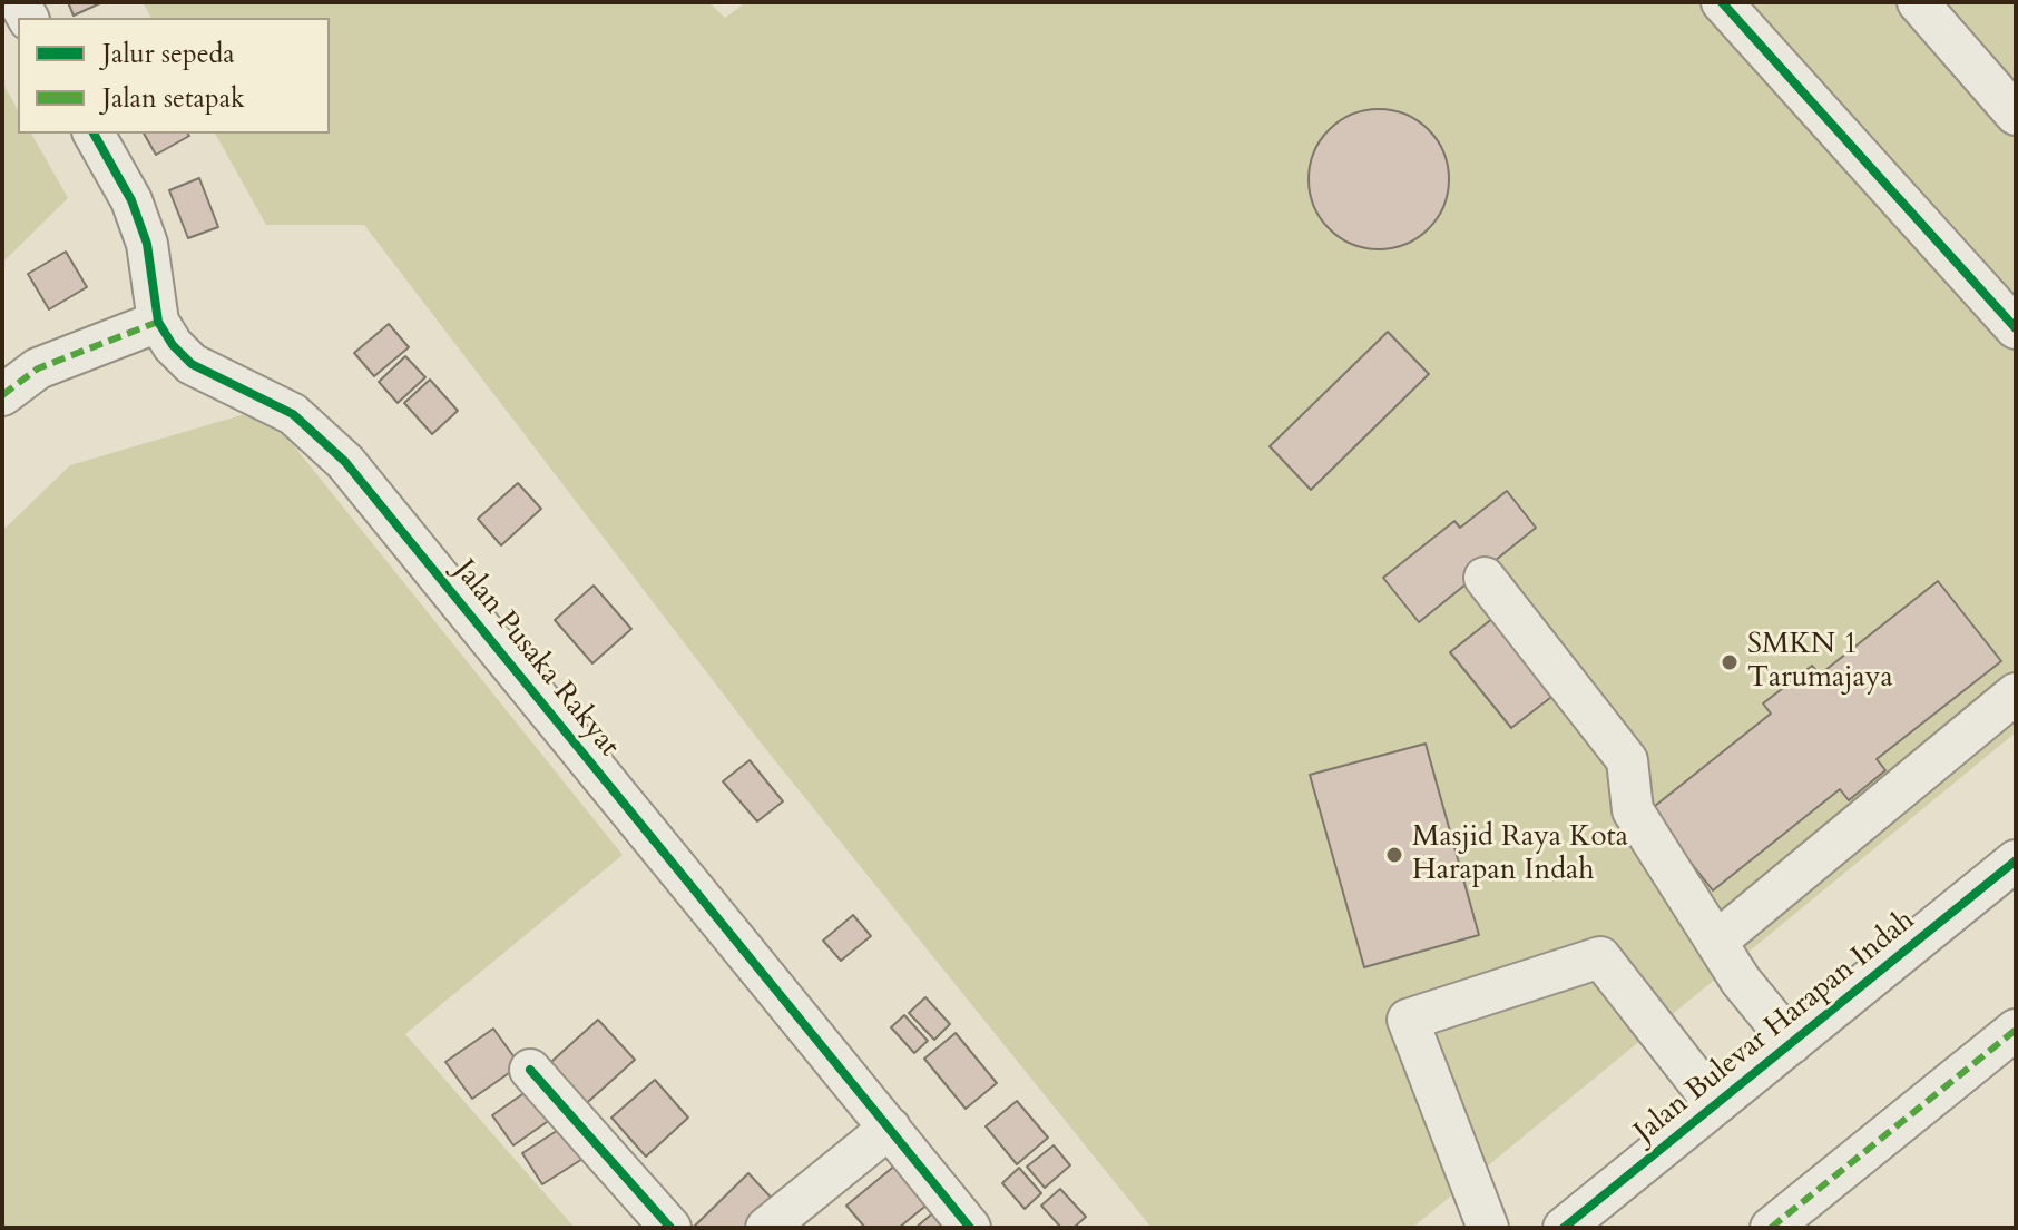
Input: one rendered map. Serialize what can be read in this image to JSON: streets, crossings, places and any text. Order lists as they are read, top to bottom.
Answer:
{
  "streets": {
    "street": ["Jalan Pusaka Rakyat", "Jalan Bulevar Harapan Indah"]
  },
  "places": ["SMKN 1 Tarumajaya", "Masjid Raya Kota Harapan Indah"],
  "legend": ["Jalur sepeda", "Jalan setapak"]
}
